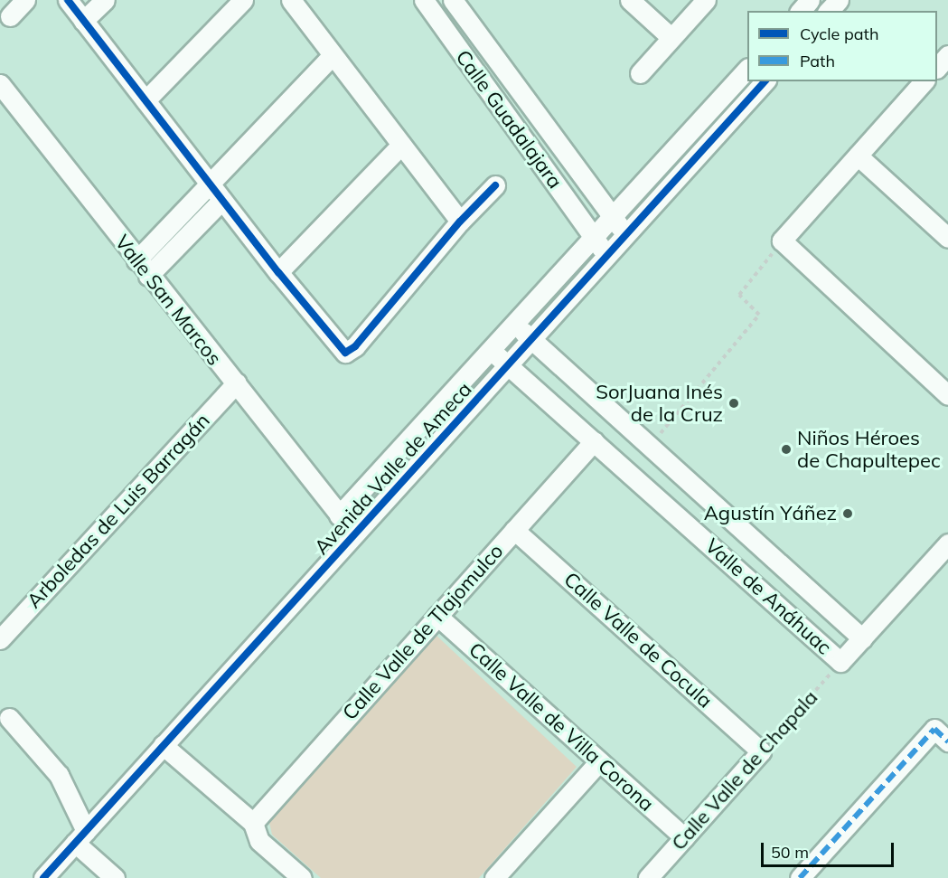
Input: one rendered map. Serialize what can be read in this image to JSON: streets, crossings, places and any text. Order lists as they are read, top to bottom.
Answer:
{
  "streets": {
    "street": [
      "Calle Guadalajara",
      "Valle San Marcos",
      "Avenida Valle de Ameca",
      "Arboledas de Luis Barragán",
      "Valle de Anáhuac",
      "Calle Valle de Tlajomulco",
      "Calle Valle de Cocula",
      "Calle Valle de Villa Corona",
      "Calle Valle de Chapala"
    ]
  },
  "crossings": [
    ["Calle Guadalajara", "Avenida Valle de Ameca"],
    ["Valle San Marcos", "Avenida Valle de Ameca"],
    ["Valle San Marcos", "Arboledas de Luis Barragán"],
    ["Avenida Valle de Ameca", "Valle de Anáhuac"],
    ["Valle de Anáhuac", "Calle Valle de Tlajomulco"],
    ["Valle de Anáhuac", "Calle Valle de Chapala"],
    ["Calle Valle de Tlajomulco", "Calle Valle de Cocula"],
    ["Calle Valle de Tlajomulco", "Calle Valle de Villa Corona"],
    ["Calle Valle de Cocula", "Calle Valle de Chapala"],
    ["Calle Valle de Villa Corona", "Calle Valle de Chapala"]
  ],
  "places": ["SorJuana Inés de la Cruz", "Niños Héroes de Chapultepec", "Agustín Yáñez"],
  "legend": ["Cycle path", "Path"],
  "scale_bar": "50 m"
}
